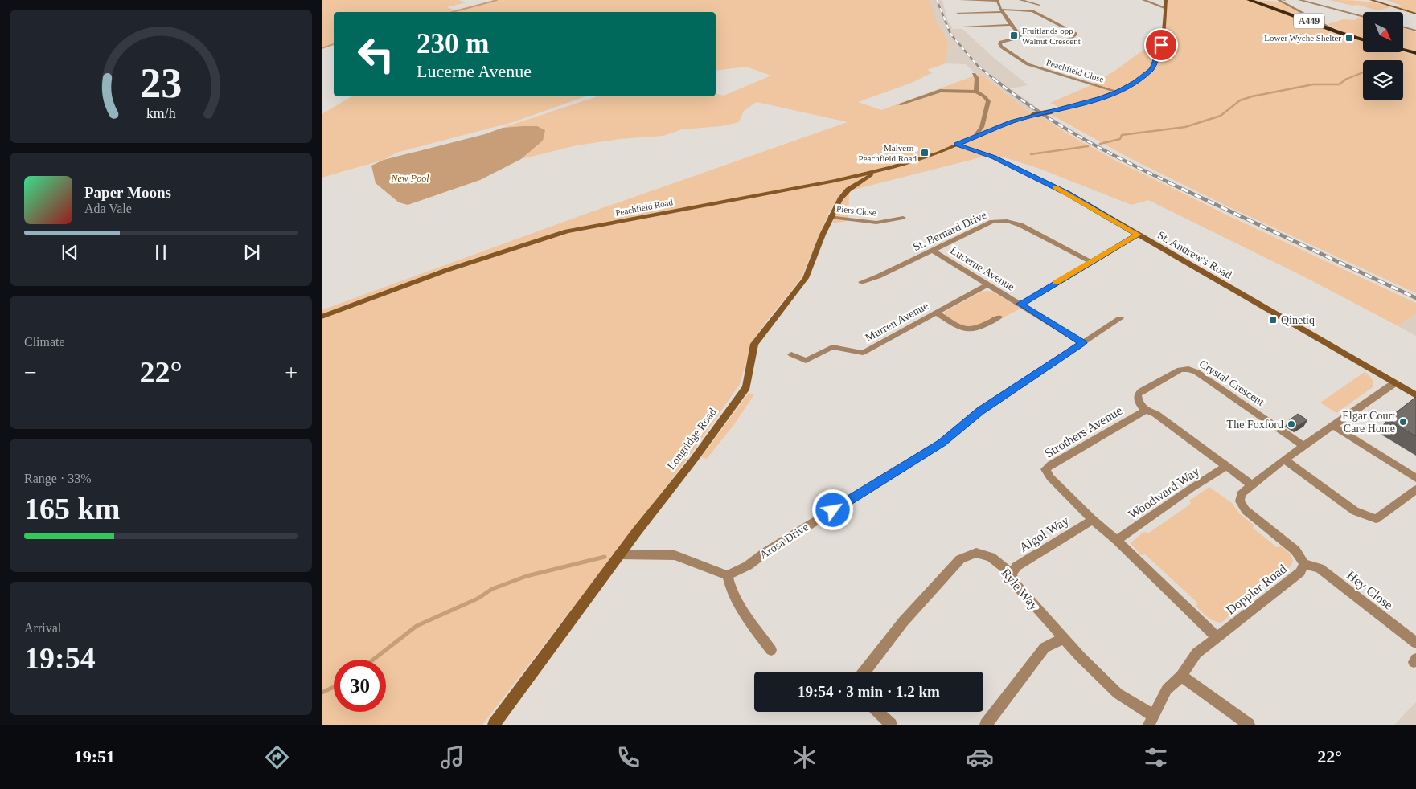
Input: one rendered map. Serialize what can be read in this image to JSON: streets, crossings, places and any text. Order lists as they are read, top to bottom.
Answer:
{
  "streets": {
    "highway": ["A449"],
    "street": [
      "Peachfield Close",
      "Peachfield Road",
      "Piers Close",
      "St. Bernard Drive",
      "St. Andrew's Road",
      "Lucerne Avenue",
      "Murren Avenue",
      "Crystal Crescent",
      "Strothers Avenue",
      "Longridge Road",
      "Woodward Way",
      "Algol Way",
      "Arosa Drive",
      "Ryle Way",
      "Doppler Road",
      "Hey Close"
    ]
  },
  "crossings": [
    ["Peachfield Close", "Peachfield Road"],
    ["Peachfield Road", "St. Andrew's Road"],
    ["Peachfield Road", "Longridge Road"],
    ["Piers Close", "Longridge Road"],
    ["St. Bernard Drive", "Lucerne Avenue"],
    ["Lucerne Avenue", "Murren Avenue"],
    ["Lucerne Avenue", "Arosa Drive"],
    ["Crystal Crescent", "Strothers Avenue"],
    ["Strothers Avenue", "Woodward Way"],
    ["Strothers Avenue", "Algol Way"],
    ["Strothers Avenue", "Doppler Road"],
    ["Algol Way", "Ryle Way"],
    ["Ryle Way", "Doppler Road"],
    ["Doppler Road", "Hey Close"]
  ],
  "water": ["New Pool"],
  "places": {
    "transit": [
      "Fruitlands opp Walnut Crescent",
      "Lower Wyche Shelter",
      "Malvern- Peachfield Road",
      "Qinetiq"
    ],
    "other": ["Elgar Court Care Home", "The Foxford"]
  },
  "north": "bottom right",
  "page": {
    "turn": ["230 m", "Lucerne Avenue"],
    "song": ["Paper Moons", "Ada Vale"],
    "tile": [
      "Climate",
      ["Range · 33%", "165 km"],
      ["Arrival", "19:54"]
    ],
    "heat": ["−", "22°", "+"],
    "limit": "30",
    "trip": "19:54 · 3 min · 1.2 km",
    "tabs": ["19:51", "22°"],
    "gauge": ["23", "km/h"]
  }
}
